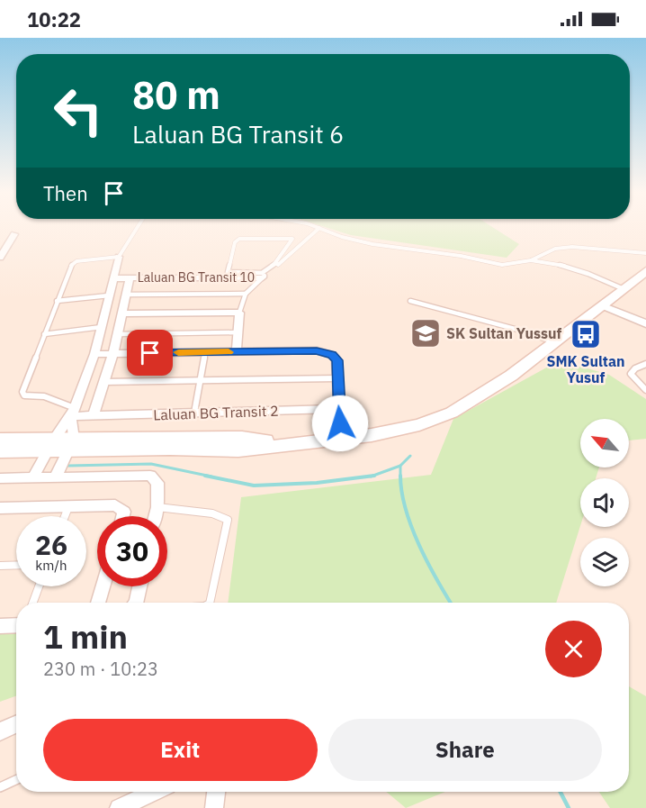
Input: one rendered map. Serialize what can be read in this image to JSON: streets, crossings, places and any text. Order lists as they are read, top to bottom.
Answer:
{
  "streets": {
    "street": ["Laluan BG Transit 10", "Laluan BG Transit 2"]
  },
  "places": {
    "school or university": ["SK Sultan Yussuf"],
    "bus stop": ["SMK Sultan Yusuf"]
  },
  "north": "top left",
  "page": {
    "status": "10:22",
    "turn": ["80 m", "Laluan BG Transit 6"],
    "then": "Then",
    "speed": "26 km/h",
    "limit": "30",
    "heading": ["1 min", "230 m · 10:23"],
    "buttons": ["Exit", "Share"]
  }
}
